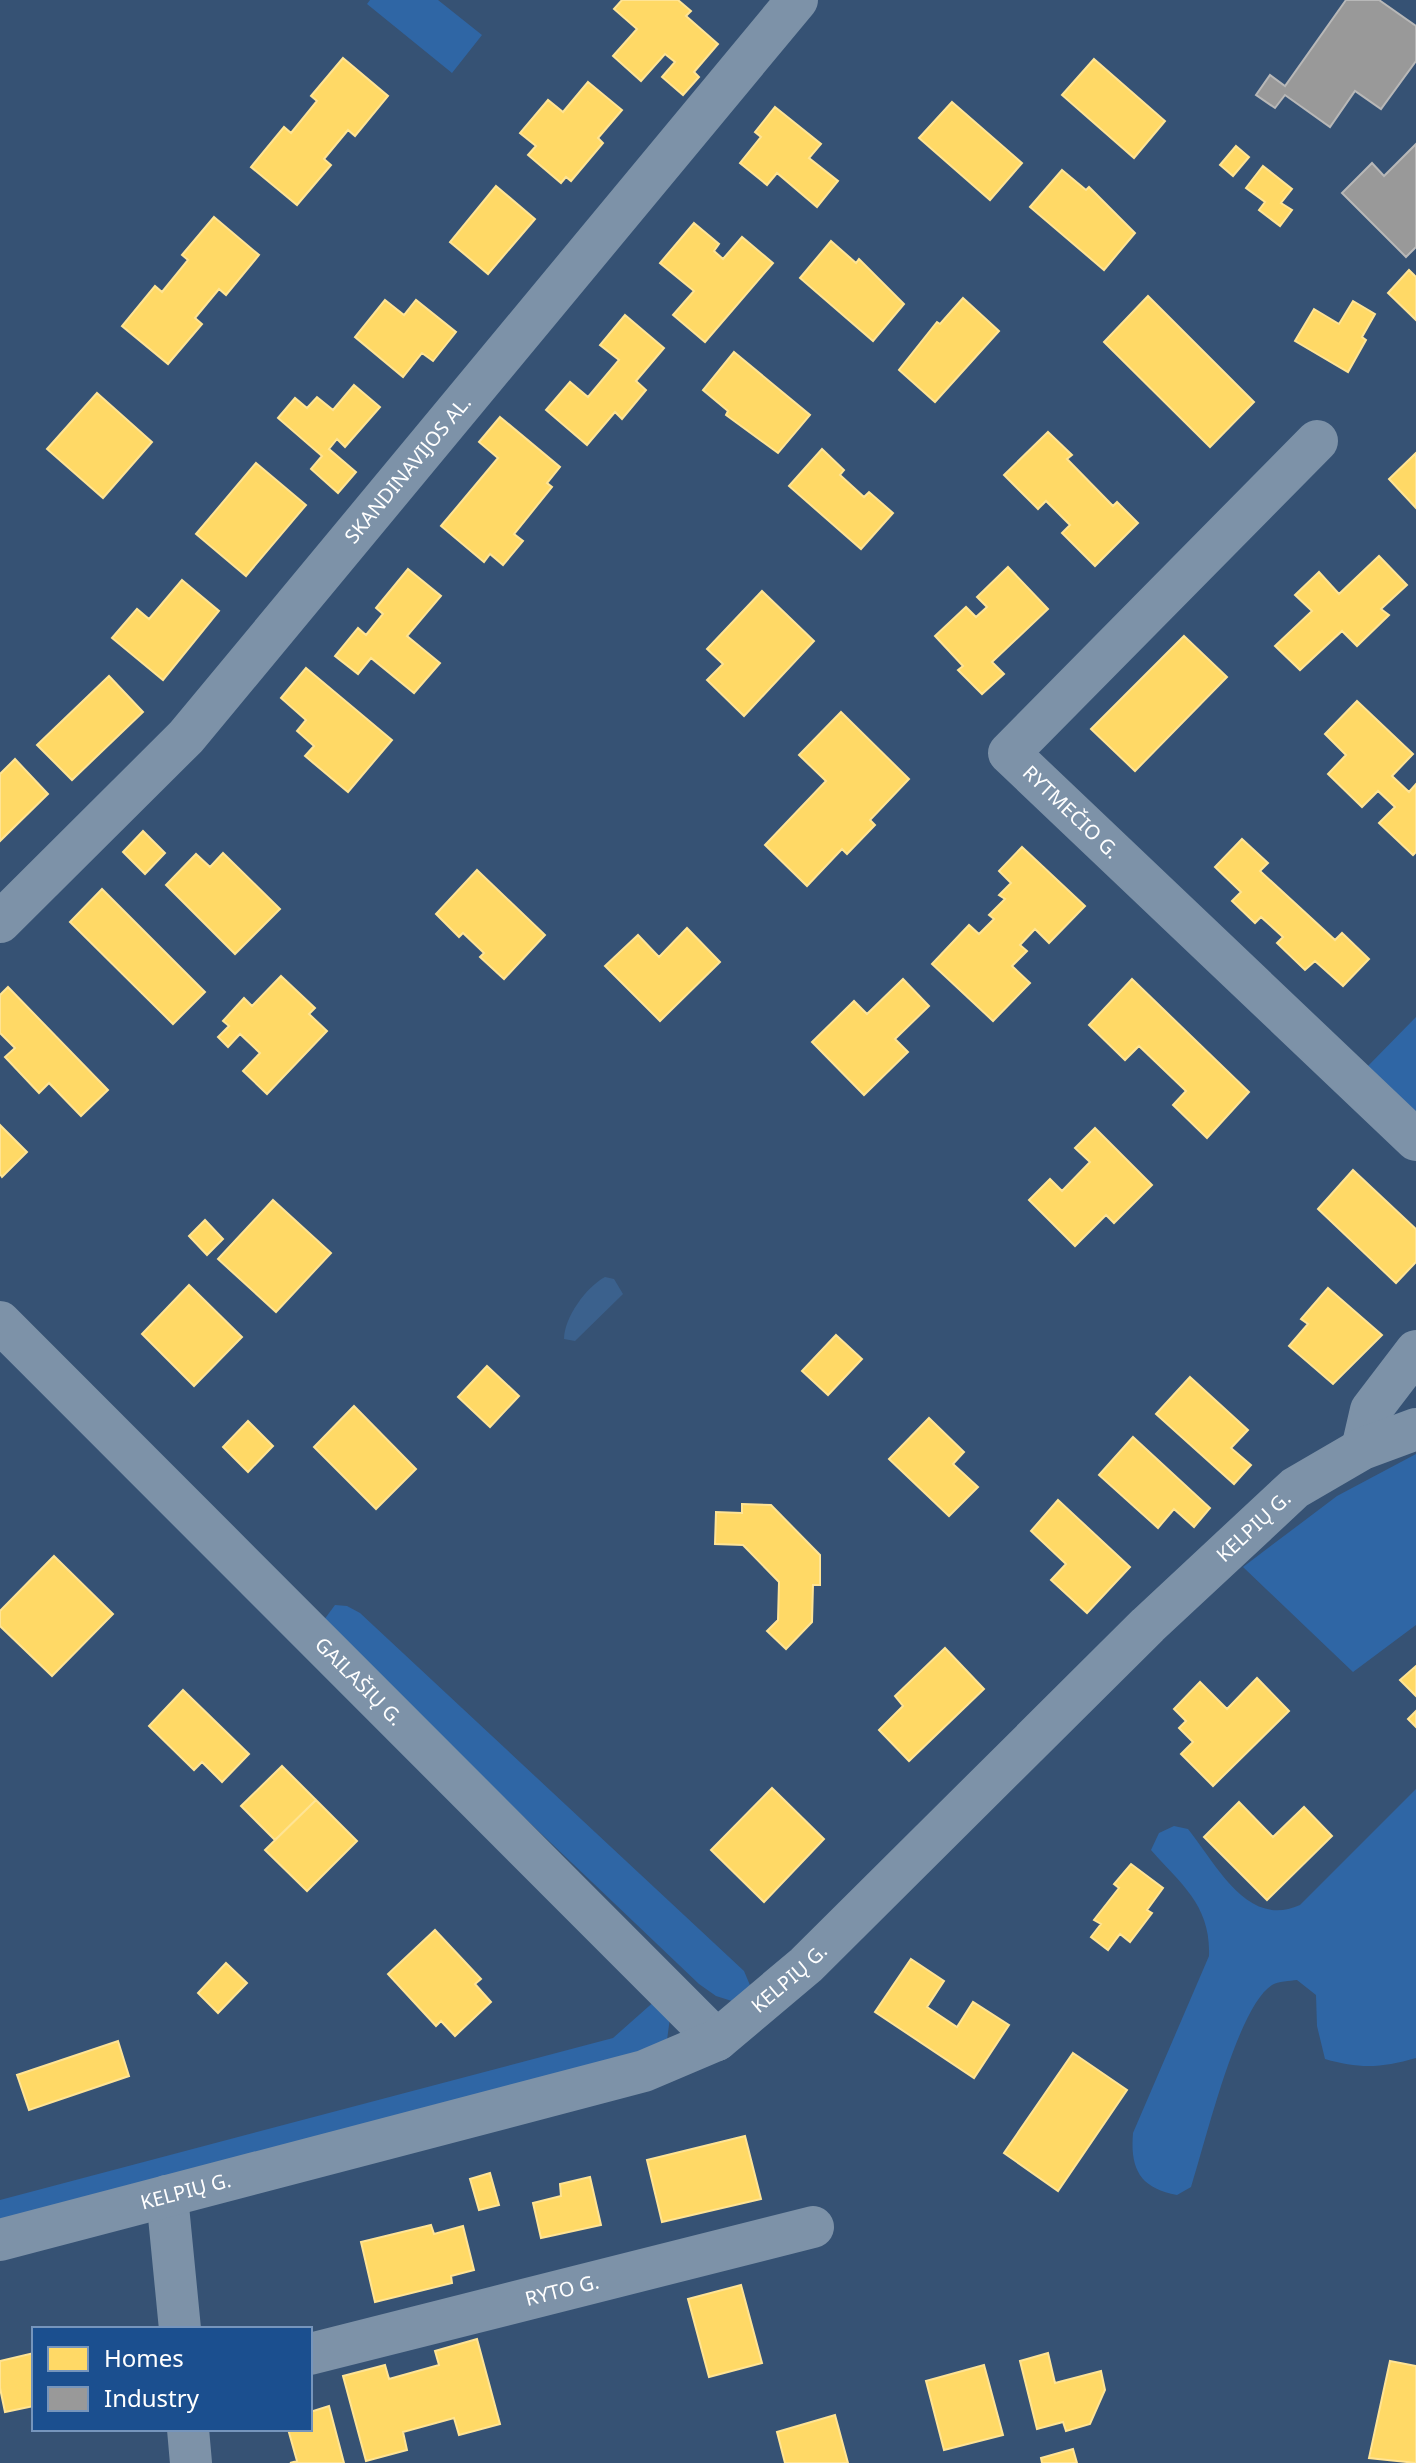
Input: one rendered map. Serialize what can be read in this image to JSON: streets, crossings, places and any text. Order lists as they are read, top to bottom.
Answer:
{
  "streets": {
    "street": [
      "SKANDINAVIJOS AL.",
      "RYTMEČIO G.",
      "KELPIŲ G.",
      "GAILAŠIŲ G.",
      "RYTO G."
    ]
  },
  "crossings": [
    ["KELPIŲ G.", "GAILAŠIŲ G."]
  ],
  "legend": ["Homes", "Industry"]
}
